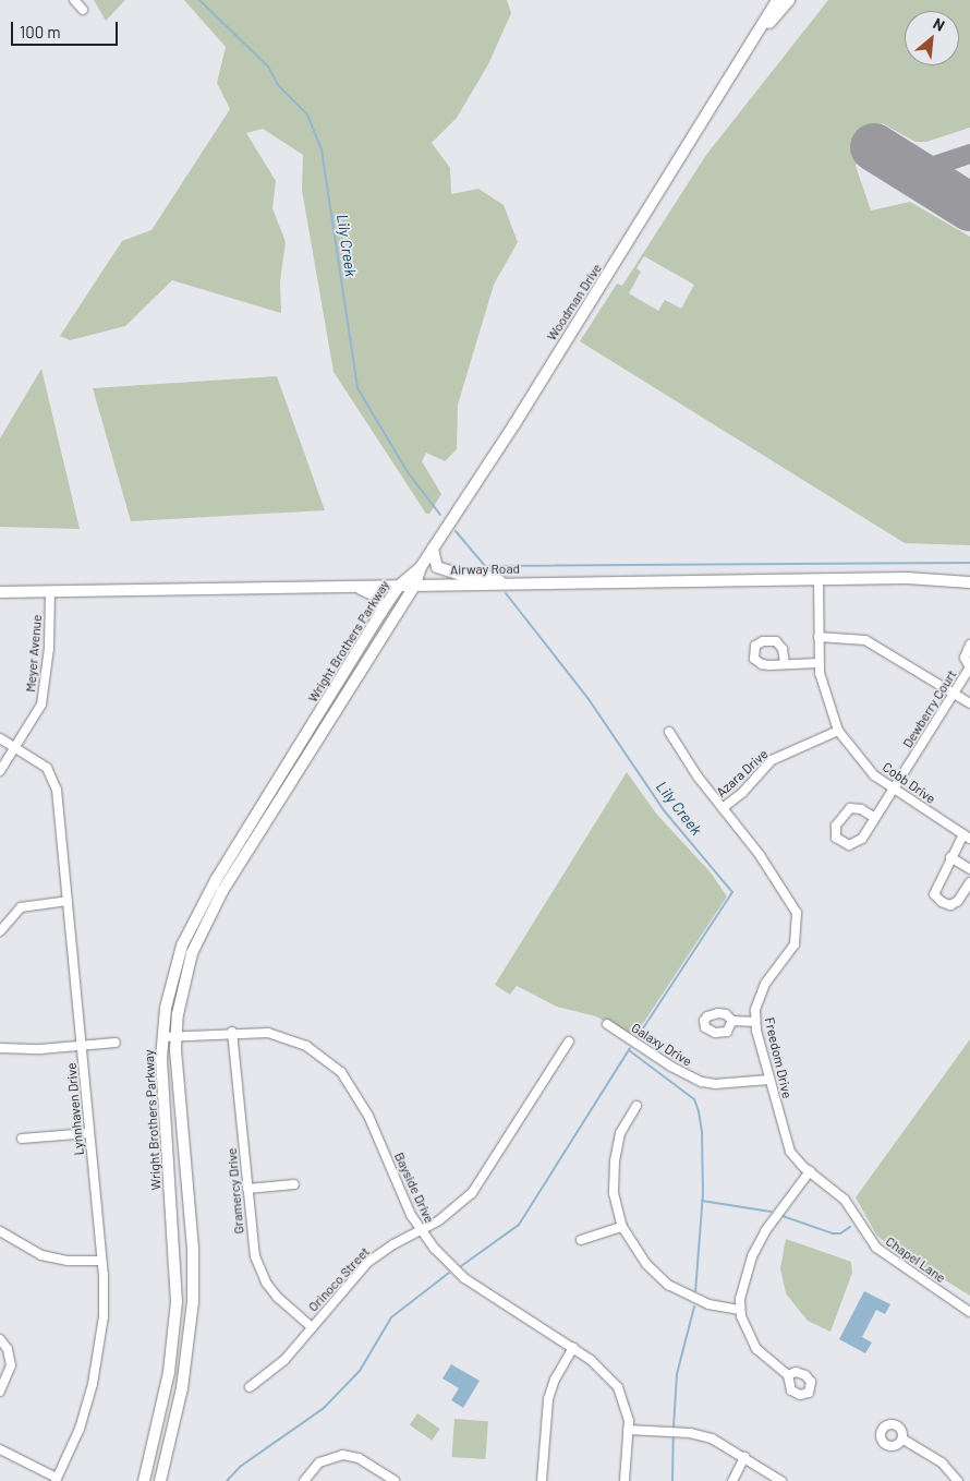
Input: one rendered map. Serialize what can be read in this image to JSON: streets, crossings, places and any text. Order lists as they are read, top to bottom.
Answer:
{
  "streets": {
    "main road": ["Woodman Drive", "Airway Road", "Wright Brothers Parkway"],
    "street": [
      "Meyer Avenue",
      "Dewberry Court",
      "Azara Drive",
      "Cobb Drive",
      "Galaxy Drive",
      "Freedom Drive",
      "Lynnhaven Drive",
      "Bayside Drive",
      "Gramercy Drive",
      "Chapel Lane",
      "Orinoco Street"
    ]
  },
  "crossings": [
    ["Woodman Drive", "Wright Brothers Parkway"],
    ["Airway Road", "Wright Brothers Parkway"],
    ["Airway Road", "Meyer Avenue"],
    ["Airway Road", "Cobb Drive"],
    ["Wright Brothers Parkway", "Bayside Drive"],
    ["Meyer Avenue", "Lynnhaven Drive"],
    ["Dewberry Court", "Cobb Drive"],
    ["Azara Drive", "Cobb Drive"],
    ["Azara Drive", "Freedom Drive"],
    ["Galaxy Drive", "Freedom Drive"],
    ["Freedom Drive", "Chapel Lane"],
    ["Bayside Drive", "Gramercy Drive"],
    ["Bayside Drive", "Orinoco Street"],
    ["Gramercy Drive", "Orinoco Street"]
  ],
  "water": ["Lily Creek"],
  "scale_bar": "100 m",
  "north": "top right"
}
